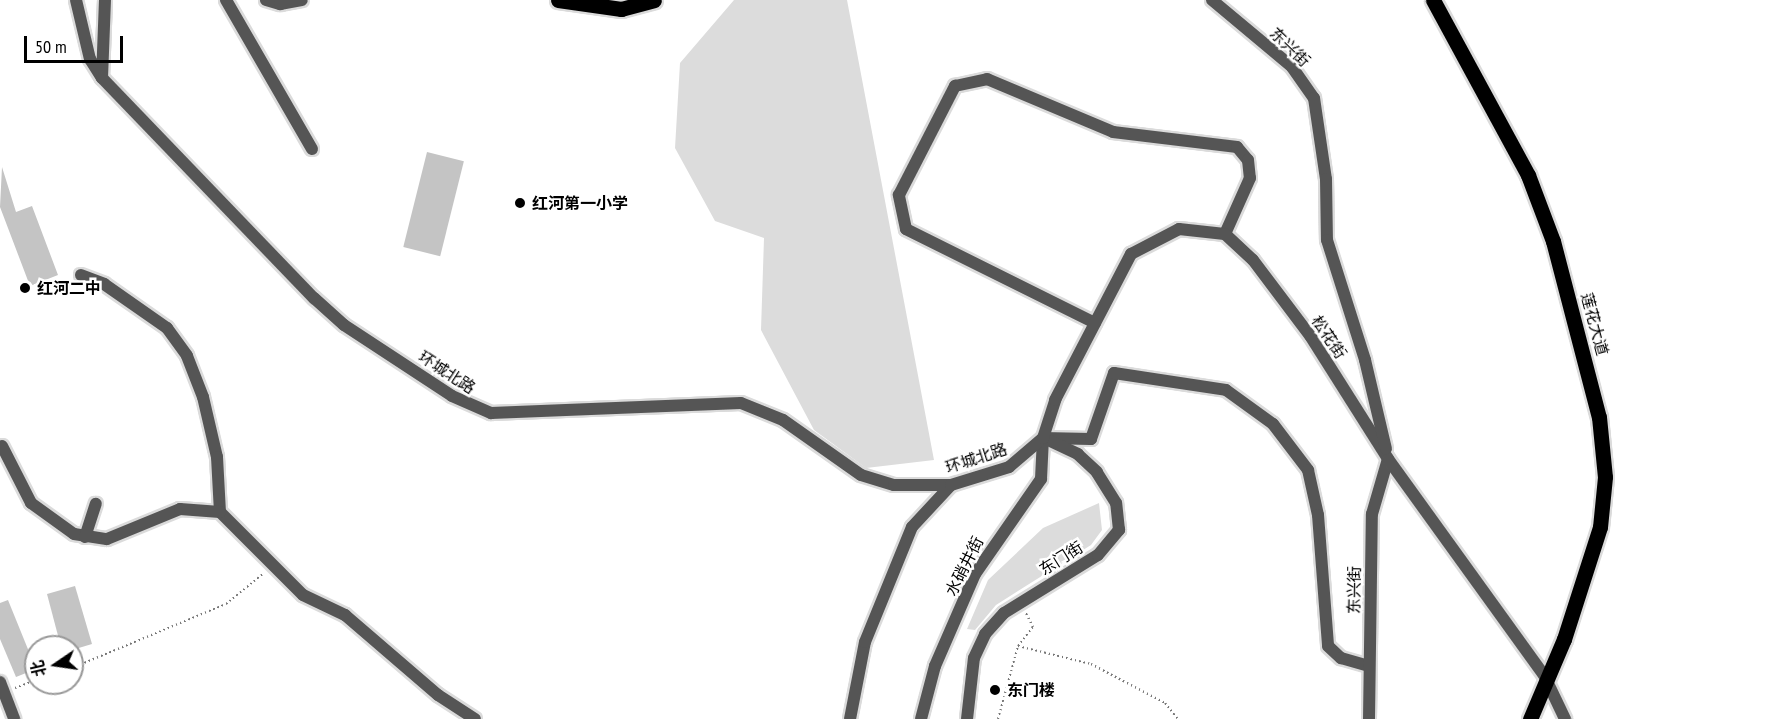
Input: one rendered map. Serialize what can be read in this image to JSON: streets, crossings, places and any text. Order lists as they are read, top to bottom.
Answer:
{
  "streets": {
    "main road": ["莲花大道"],
    "street": [
      "东兴街",
      "松花街",
      "环城北路",
      "东门街",
      "水硝井街"
    ]
  },
  "crossings": [
    ["东兴街", "松花街"],
    ["东兴街", "环城北路"],
    ["东兴街", "东门街"],
    ["东兴街", "水硝井街"],
    ["莲花大道", "松花街"],
    ["环城北路", "东门街"],
    ["环城北路", "水硝井街"],
    ["东门街", "水硝井街"]
  ],
  "places": ["红河第一小学", "红河二中", "东门楼"],
  "scale_bar": "50 m",
  "north": "left"
}
